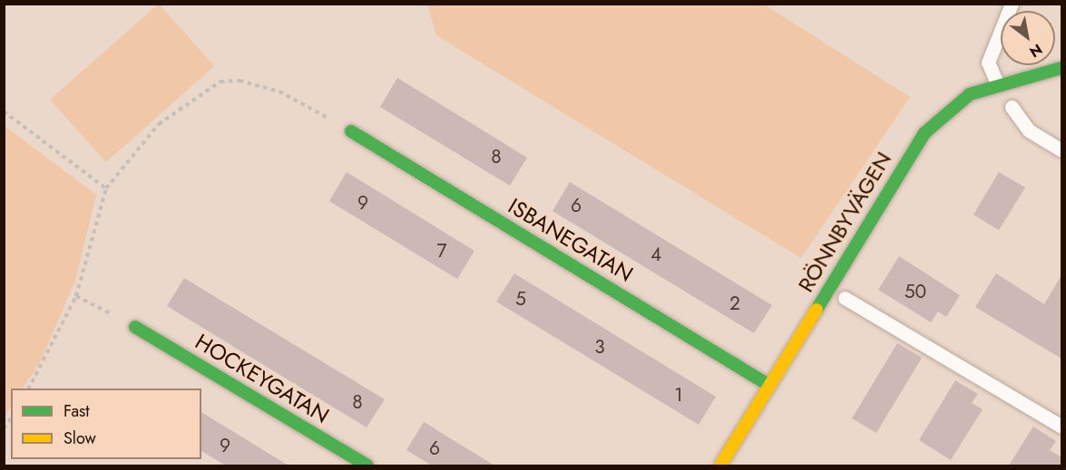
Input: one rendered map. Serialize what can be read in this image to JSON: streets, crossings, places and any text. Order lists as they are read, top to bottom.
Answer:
{
  "streets": {
    "street": ["RÖNNBYVÄGEN", "ISBANEGATAN", "HOCKEYGATAN"]
  },
  "crossings": [
    ["RÖNNBYVÄGEN", "ISBANEGATAN"]
  ],
  "house_numbers": [
    "8",
    "9",
    "6",
    "7",
    "4",
    "50",
    "5",
    "2",
    "3",
    "1",
    "8",
    "9",
    "6"
  ],
  "legend": ["Fast", "Slow"],
  "north": "bottom right"
}
